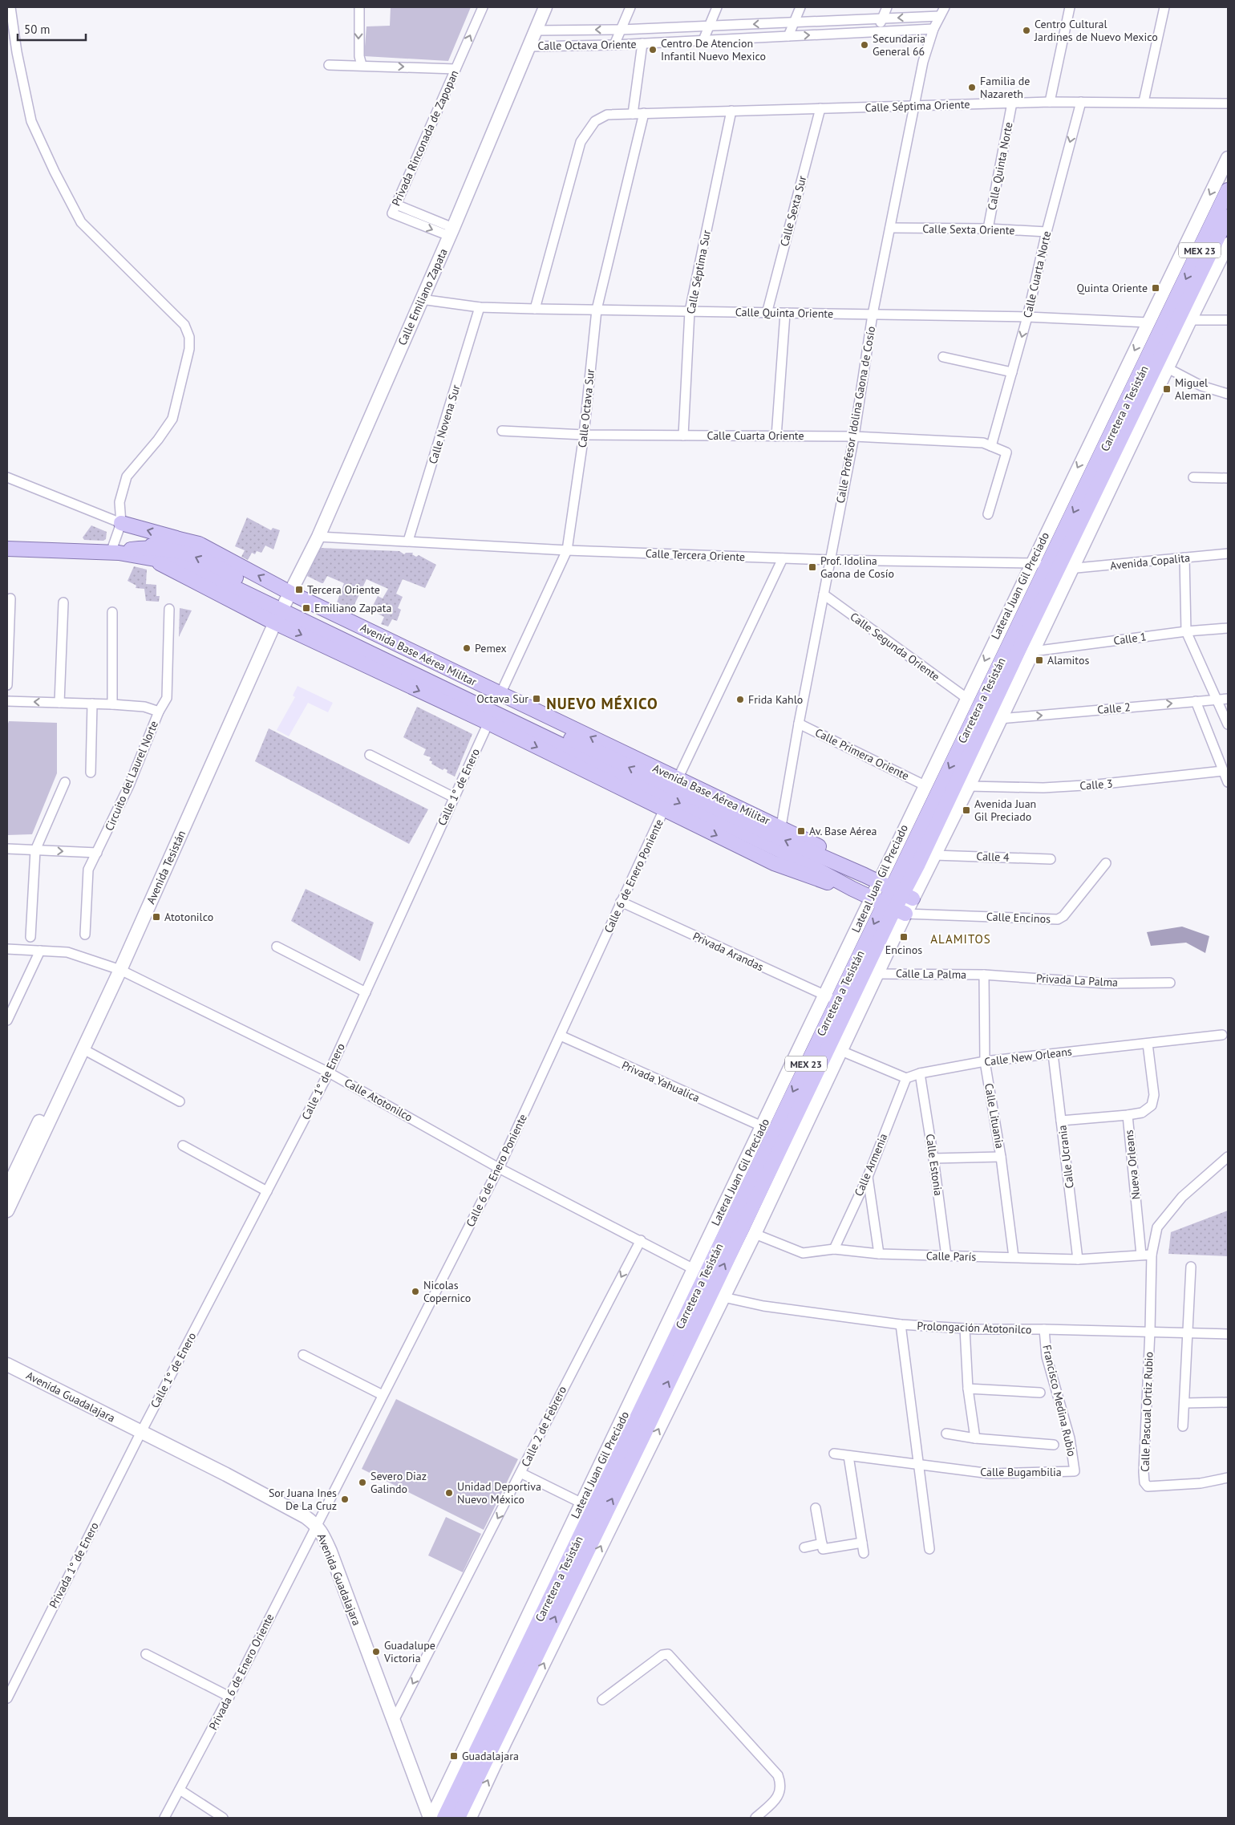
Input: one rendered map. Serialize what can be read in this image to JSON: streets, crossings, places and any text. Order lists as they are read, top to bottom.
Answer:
{
  "streets": {
    "main road": [
      "MEX 23",
      "Calle Emiliano Zapata",
      "Carretera a Tesistán",
      "Lateral Juan Gil Preciado",
      "Avenida Base Aérea Militar",
      "Avenida Tesistán",
      "Avenida Guadalajara"
    ],
    "street": [
      "Calle Octava Oriente",
      "Calle Séptima Oriente",
      "Privada Rinconada de Zapopan",
      "Calle Quinta Norte",
      "Calle Sexta Sur",
      "Calle Sexta Oriente",
      "Calle Séptima Sur",
      "Calle Cuarta Norte",
      "Calle Quinta Oriente",
      "Calle Octava Sur",
      "Calle Profesor Idolina Gaona de Cosío",
      "Calle Novena Sur",
      "Calle Cuarta Oriente",
      "Calle Tercera Oriente",
      "Avenida Copalita",
      "Calle 1",
      "Calle Segunda Oriente",
      "Calle 2",
      "Calle Primera Oriente",
      "Circuito del Laurel Norte",
      "Calle 3",
      "Calle 1° de Enero",
      "Calle 4",
      "Calle 6 de Enero Poniente",
      "Calle Encinos",
      "Privada Arandas",
      "Calle La Palma",
      "Privada La Palma",
      "Calle New Orleans",
      "Privada Yahualica",
      "Calle Atotonilco",
      "Calle Lituania",
      "Calle Ucrania",
      "Calle Armenia",
      "Calle Estonia",
      "Nueva Orleans",
      "Calle París",
      "Prolongación Atotonilco",
      "Francisco Medina Rubio",
      "Calle Pascual Ortiz Rubio",
      "Calle 2 de Febrero",
      "Calle Bugambilia",
      "Privada 1° de Enero",
      "Privada 6 de Enero Oriente"
    ]
  },
  "crossings": [
    ["Calle Octava Oriente", "Calle Emiliano Zapata"],
    ["Calle Octava Oriente", "Calle Profesor Idolina Gaona de Cosío"],
    ["Calle Séptima Oriente", "Calle Quinta Norte"],
    ["Calle Séptima Oriente", "Calle Sexta Sur"],
    ["Calle Séptima Oriente", "Calle Séptima Sur"],
    ["Calle Séptima Oriente", "Calle Cuarta Norte"],
    ["Calle Séptima Oriente", "Calle Quinta Oriente"],
    ["Calle Séptima Oriente", "Calle Octava Sur"],
    ["Calle Séptima Oriente", "Calle Profesor Idolina Gaona de Cosío"],
    ["Privada Rinconada de Zapopan", "Calle Emiliano Zapata"],
    ["Calle Quinta Norte", "Calle Sexta Oriente"],
    ["Calle Sexta Sur", "Calle Quinta Oriente"],
    ["Calle Sexta Oriente", "Calle Cuarta Norte"],
    ["Calle Sexta Oriente", "Calle Profesor Idolina Gaona de Cosío"],
    ["Calle Séptima Sur", "Calle Quinta Oriente"],
    ["Calle Séptima Sur", "Calle Cuarta Oriente"],
    ["Calle Cuarta Norte", "Calle Quinta Oriente"],
    ["Calle Cuarta Norte", "Calle Cuarta Oriente"],
    ["Calle Emiliano Zapata", "Calle Quinta Oriente"],
    ["Calle Emiliano Zapata", "Calle Tercera Oriente"],
    ["Calle Emiliano Zapata", "Avenida Base Aérea Militar"],
    ["Calle Emiliano Zapata", "Avenida Tesistán"],
    ["Calle Quinta Oriente", "Calle Octava Sur"],
    ["Calle Quinta Oriente", "Calle Profesor Idolina Gaona de Cosío"],
    ["Calle Quinta Oriente", "Calle Novena Sur"],
    ["Calle Quinta Oriente", "Lateral Juan Gil Preciado"],
    ["Calle Octava Sur", "Calle Cuarta Oriente"],
    ["Calle Octava Sur", "Calle Tercera Oriente"],
    ["Calle Octava Sur", "Avenida Base Aérea Militar"],
    ["Carretera a Tesistán", "Calle Tercera Oriente"],
    ["Carretera a Tesistán", "Lateral Juan Gil Preciado"],
    ["Carretera a Tesistán", "Avenida Base Aérea Militar"],
    ["Carretera a Tesistán", "Calle Encinos"],
    ["Carretera a Tesistán", "Privada Arandas"],
    ["Calle Profesor Idolina Gaona de Cosío", "Calle Cuarta Oriente"],
    ["Calle Profesor Idolina Gaona de Cosío", "Calle Tercera Oriente"],
    ["Calle Profesor Idolina Gaona de Cosío", "Calle Segunda Oriente"],
    ["Calle Profesor Idolina Gaona de Cosío", "Avenida Base Aérea Militar"],
    ["Calle Profesor Idolina Gaona de Cosío", "Calle Primera Oriente"],
    ["Calle Novena Sur", "Calle Tercera Oriente"],
    ["Calle Tercera Oriente", "Avenida Copalita"],
    ["Calle Tercera Oriente", "Lateral Juan Gil Preciado"],
    ["Lateral Juan Gil Preciado", "Calle Segunda Oriente"],
    ["Lateral Juan Gil Preciado", "Avenida Base Aérea Militar"],
    ["Lateral Juan Gil Preciado", "Calle Primera Oriente"],
    ["Lateral Juan Gil Preciado", "Privada Arandas"],
    ["Lateral Juan Gil Preciado", "Privada Yahualica"],
    ["Lateral Juan Gil Preciado", "Calle Atotonilco"],
    ["Lateral Juan Gil Preciado", "Avenida Guadalajara"],
    ["Avenida Base Aérea Militar", "Calle 1° de Enero"],
    ["Avenida Base Aérea Militar", "Avenida Tesistán"],
    ["Avenida Base Aérea Militar", "Calle 6 de Enero Poniente"],
    ["Avenida Base Aérea Militar", "Calle Encinos"],
    ["Calle 1° de Enero", "Calle Atotonilco"],
    ["Calle 1° de Enero", "Avenida Guadalajara"],
    ["Calle 1° de Enero", "Privada 1° de Enero"],
    ["Avenida Tesistán", "Calle Atotonilco"],
    ["Calle 6 de Enero Poniente", "Privada Arandas"],
    ["Calle 6 de Enero Poniente", "Privada Yahualica"],
    ["Calle 6 de Enero Poniente", "Calle Atotonilco"],
    ["Calle 6 de Enero Poniente", "Avenida Guadalajara"],
    ["Calle 6 de Enero Poniente", "Privada 6 de Enero Oriente"],
    ["Calle La Palma", "Privada La Palma"],
    ["Calle La Palma", "Calle Lituania"],
    ["Privada La Palma", "Calle Lituania"],
    ["Calle New Orleans", "Calle Lituania"],
    ["Calle New Orleans", "Calle Ucrania"],
    ["Calle New Orleans", "Calle Armenia"],
    ["Calle New Orleans", "Calle Estonia"],
    ["Calle New Orleans", "Nueva Orleans"],
    ["Calle Atotonilco", "Calle 2 de Febrero"],
    ["Calle Lituania", "Calle París"],
    ["Calle Ucrania", "Calle París"],
    ["Calle Armenia", "Calle París"],
    ["Calle Estonia", "Calle París"],
    ["Nueva Orleans", "Calle París"],
    ["Calle París", "Calle Pascual Ortiz Rubio"],
    ["Prolongación Atotonilco", "Francisco Medina Rubio"],
    ["Prolongación Atotonilco", "Calle Pascual Ortiz Rubio"],
    ["Avenida Guadalajara", "Calle 2 de Febrero"],
    ["Avenida Guadalajara", "Privada 1° de Enero"],
    ["Avenida Guadalajara", "Privada 6 de Enero Oriente"],
    ["Francisco Medina Rubio", "Calle Bugambilia"]
  ],
  "one_way": ["Calle Cuarta Norte", "Calle 2", "Calle 2 de Febrero"],
  "districts": ["NUEVO MÉXICO", "ALAMITOS"],
  "places": {
    "other": [
      "Centro Cultural Jardines de Nuevo Mexico",
      "Secundaria General 66",
      "Centro De Atencion Infantil Nuevo Mexico",
      "Familia de Nazareth",
      "Pemex",
      "Frida Kahlo",
      "Nicolas Copernico",
      "Severo Diaz Galindo",
      "Unidad Deportiva Nuevo México",
      "Sor Juana Ines De La Cruz",
      "Guadalupe Victoria"
    ],
    "transit": [
      "Quinta Oriente",
      "Miguel Aleman",
      "Prof. Idolina Gaona de Cosío",
      "Tercera Oriente",
      "Emiliano Zapata",
      "Alamitos",
      "Octava Sur",
      "Avenida Juan Gil Preciado",
      "Av. Base Aérea",
      "Atotonilco",
      "Encinos",
      "Guadalajara"
    ]
  },
  "scale_bar": "50 m"
}
